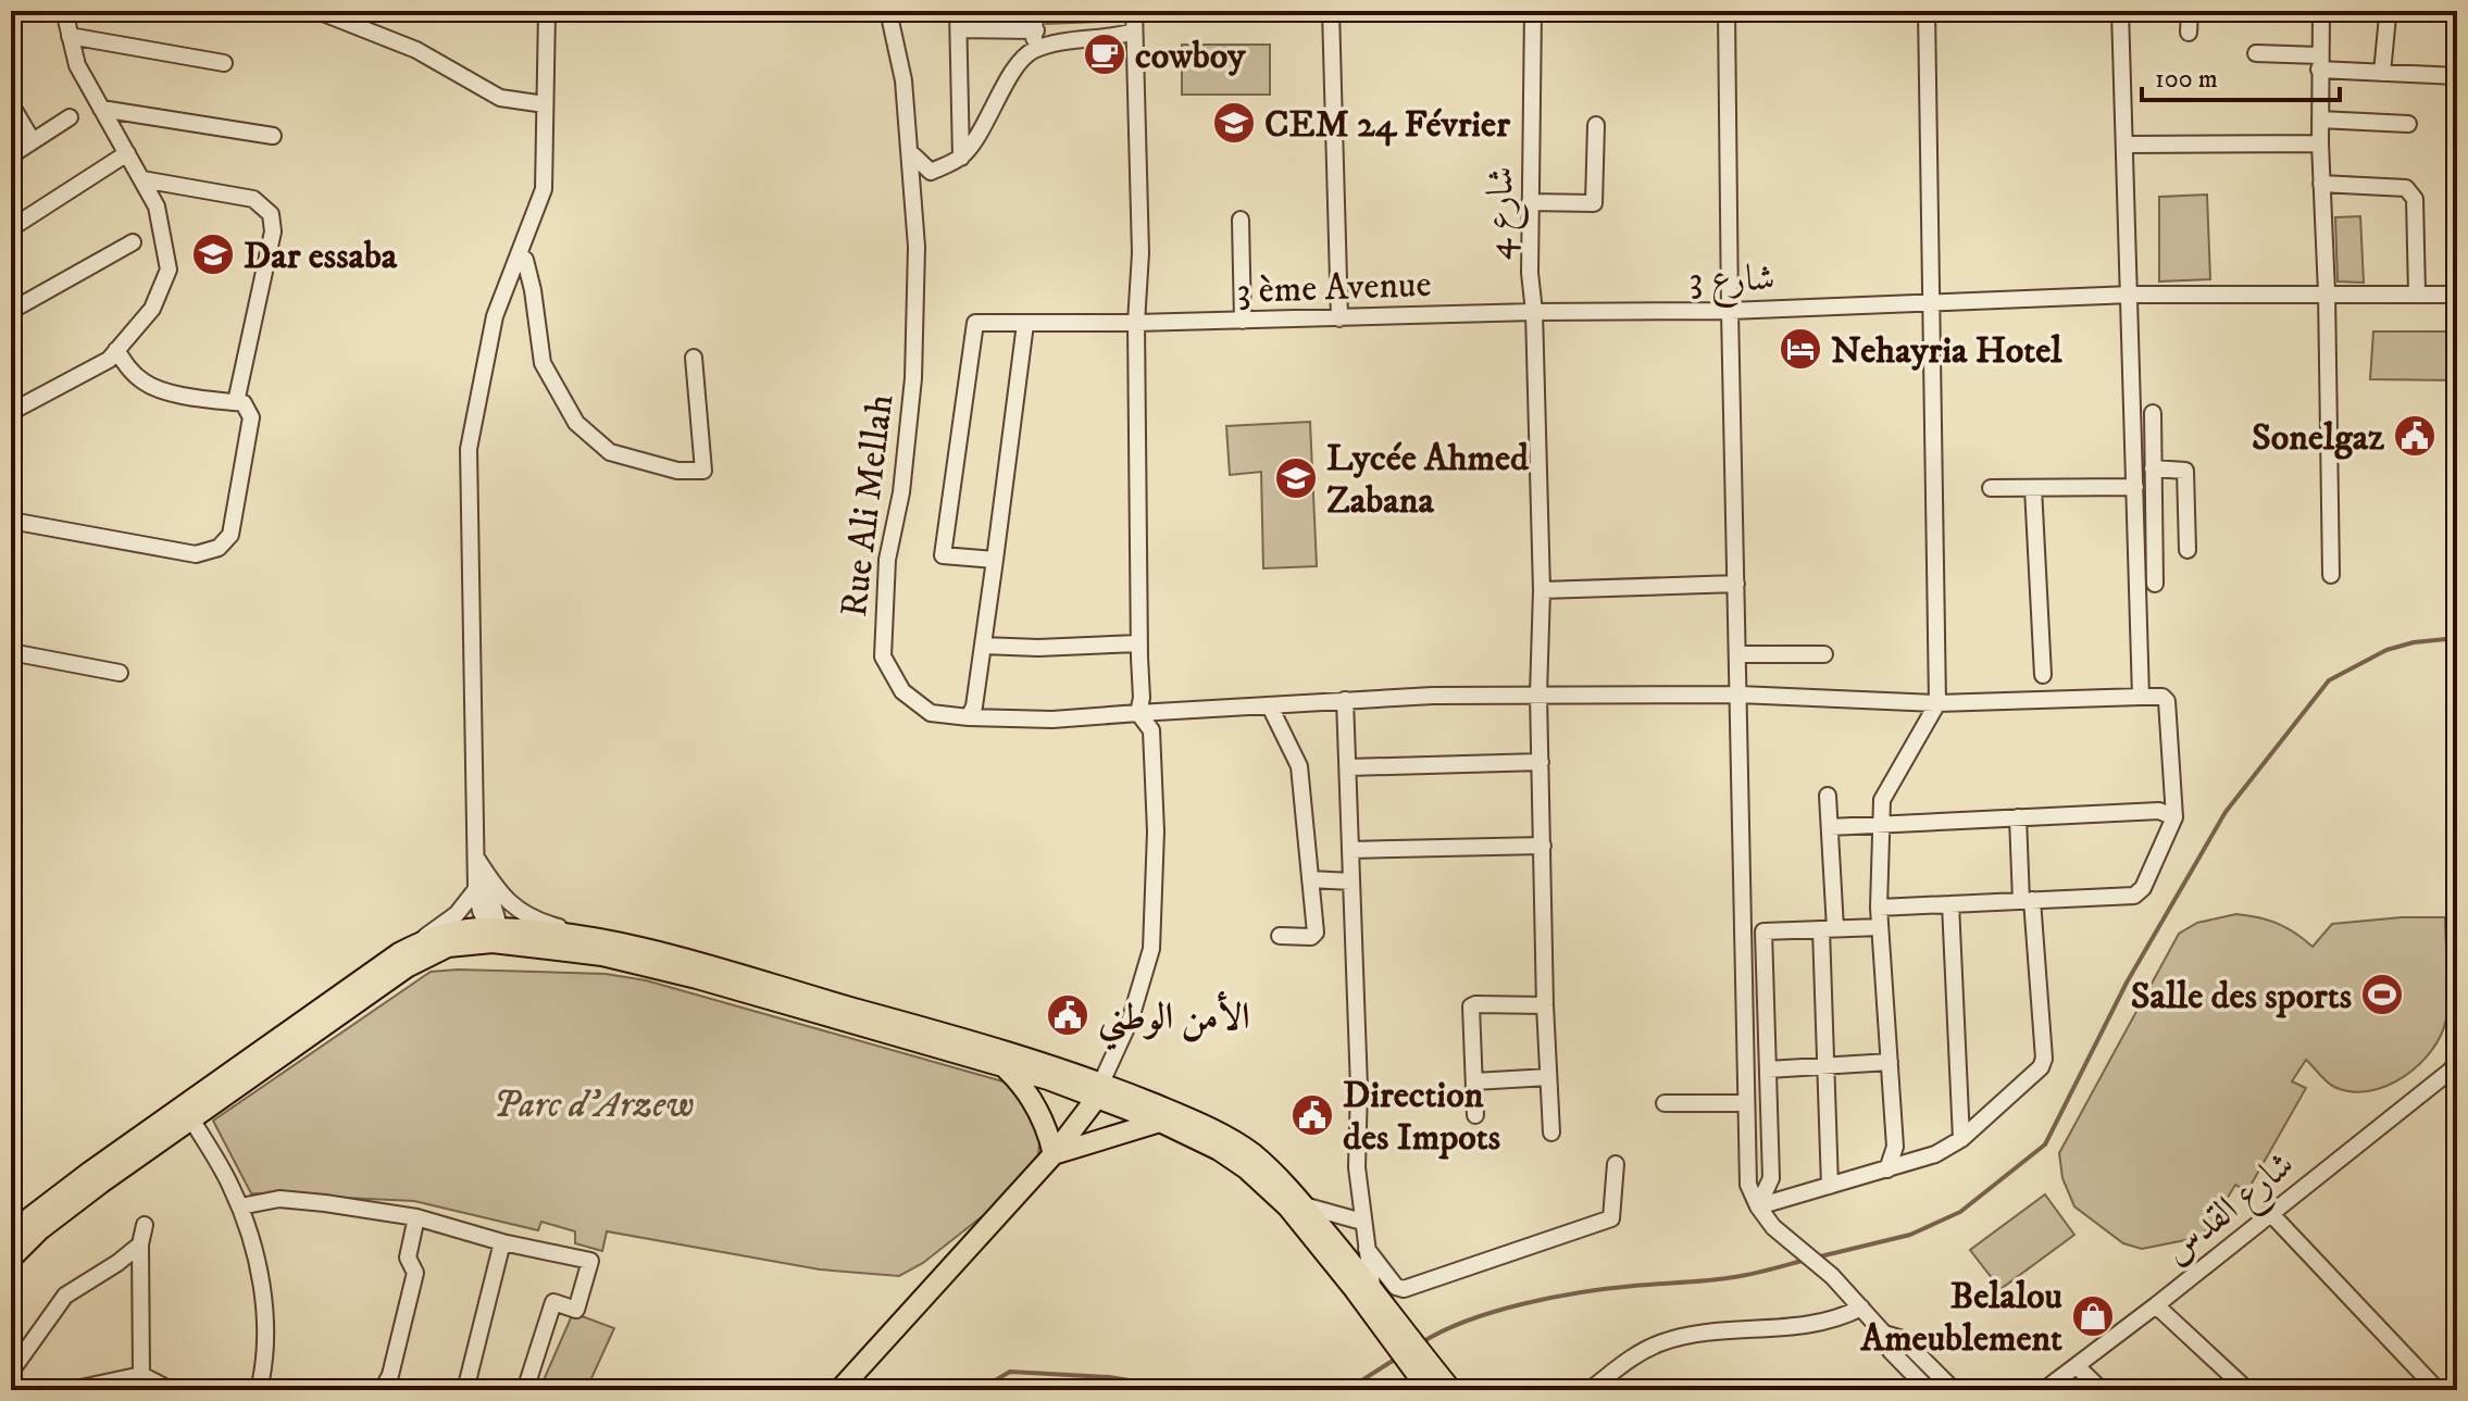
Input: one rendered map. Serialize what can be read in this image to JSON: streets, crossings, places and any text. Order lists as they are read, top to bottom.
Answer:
{
  "streets": {
    "street": [
      "شارع 4",
      "شارع 3",
      "3 ème Avenue",
      "Rue Ali Mellah",
      "شارع القدس"
    ]
  },
  "crossings": [
    ["شارع 4", "شارع 3"],
    ["شارع 4", "3 ème Avenue"],
    ["شارع 4", "Rue Ali Mellah"],
    ["شارع 3", "3 ème Avenue"]
  ],
  "parks": ["Parc d'Arzew"],
  "places": {
    "cafe": ["cowboy"],
    "school or university": ["CEM 24 Février", "Dar essaba", "Lycée Ahmed Zabana"],
    "hotel": ["Nehayria Hotel"],
    "public building": ["Sonelgaz", "الأمن الوطني", "Direction des Impots"],
    "sports": ["Salle des sports"],
    "shop": ["Belalou Ameublement"]
  },
  "scale_bar": "100 m"
}
